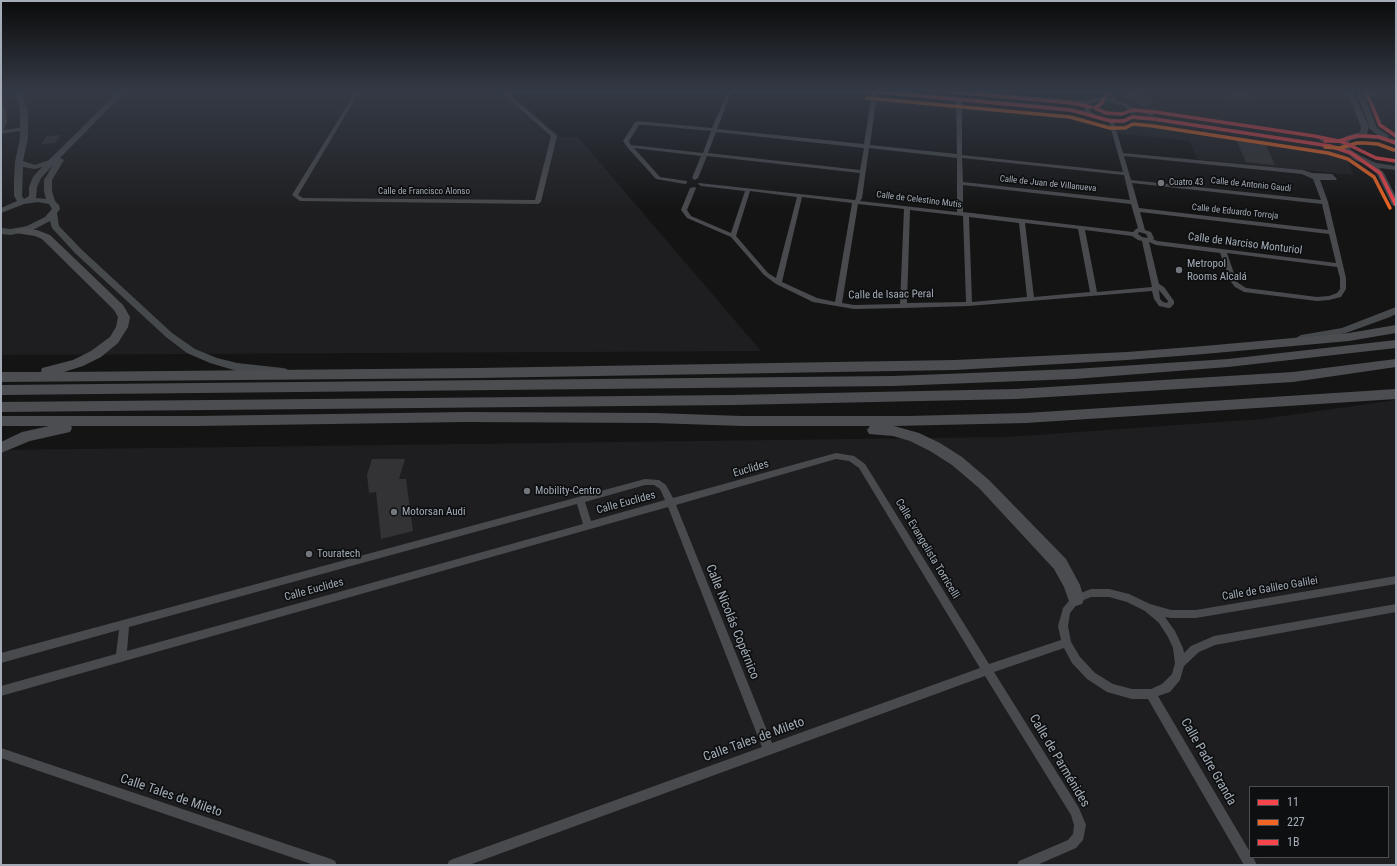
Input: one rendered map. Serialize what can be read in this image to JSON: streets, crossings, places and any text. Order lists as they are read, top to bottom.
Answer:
{
  "streets": {
    "street": [
      "Calle de Juan de Villanueva",
      "Calle de Antonio Gaudí",
      "Calle de Francisco Alonso",
      "Calle de Celestino Mutis",
      "Calle de Eduardo Torroja",
      "Calle de Narciso Monturiol",
      "Calle de Isaac Peral",
      "Euclides",
      "Calle Euclides",
      "Calle Evangelista Torricelli",
      "Calle de Galileo Galilei",
      "Calle Nicolás Copérnico",
      "Calle Tales de Mileto",
      "Calle de Parménides",
      "Calle Padre Granda"
    ]
  },
  "crossings": [
    ["Calle de Celestino Mutis", "Calle de Narciso Monturiol"],
    ["Calle de Narciso Monturiol", "Calle de Isaac Peral"],
    ["Euclides", "Calle Euclides"],
    ["Euclides", "Calle Evangelista Torricelli"],
    ["Euclides", "Calle Nicolás Copérnico"],
    ["Calle Euclides", "Calle Nicolás Copérnico"],
    ["Calle Evangelista Torricelli", "Calle Tales de Mileto"],
    ["Calle Evangelista Torricelli", "Calle de Parménides"],
    ["Calle de Galileo Galilei", "Calle Tales de Mileto"],
    ["Calle de Galileo Galilei", "Calle Padre Granda"],
    ["Calle Nicolás Copérnico", "Calle Tales de Mileto"],
    ["Calle Tales de Mileto", "Calle de Parménides"],
    ["Calle Tales de Mileto", "Calle Padre Granda"]
  ],
  "places": [
    "Cuatro 43",
    "Metropol Rooms Alcalá",
    "Mobility-Centro",
    "Motorsan Audi",
    "Touratech"
  ],
  "lines": ["transit line 11", "transit line 227", "transit line 1B"],
  "legend": ["11", "227", "1B"]
}
